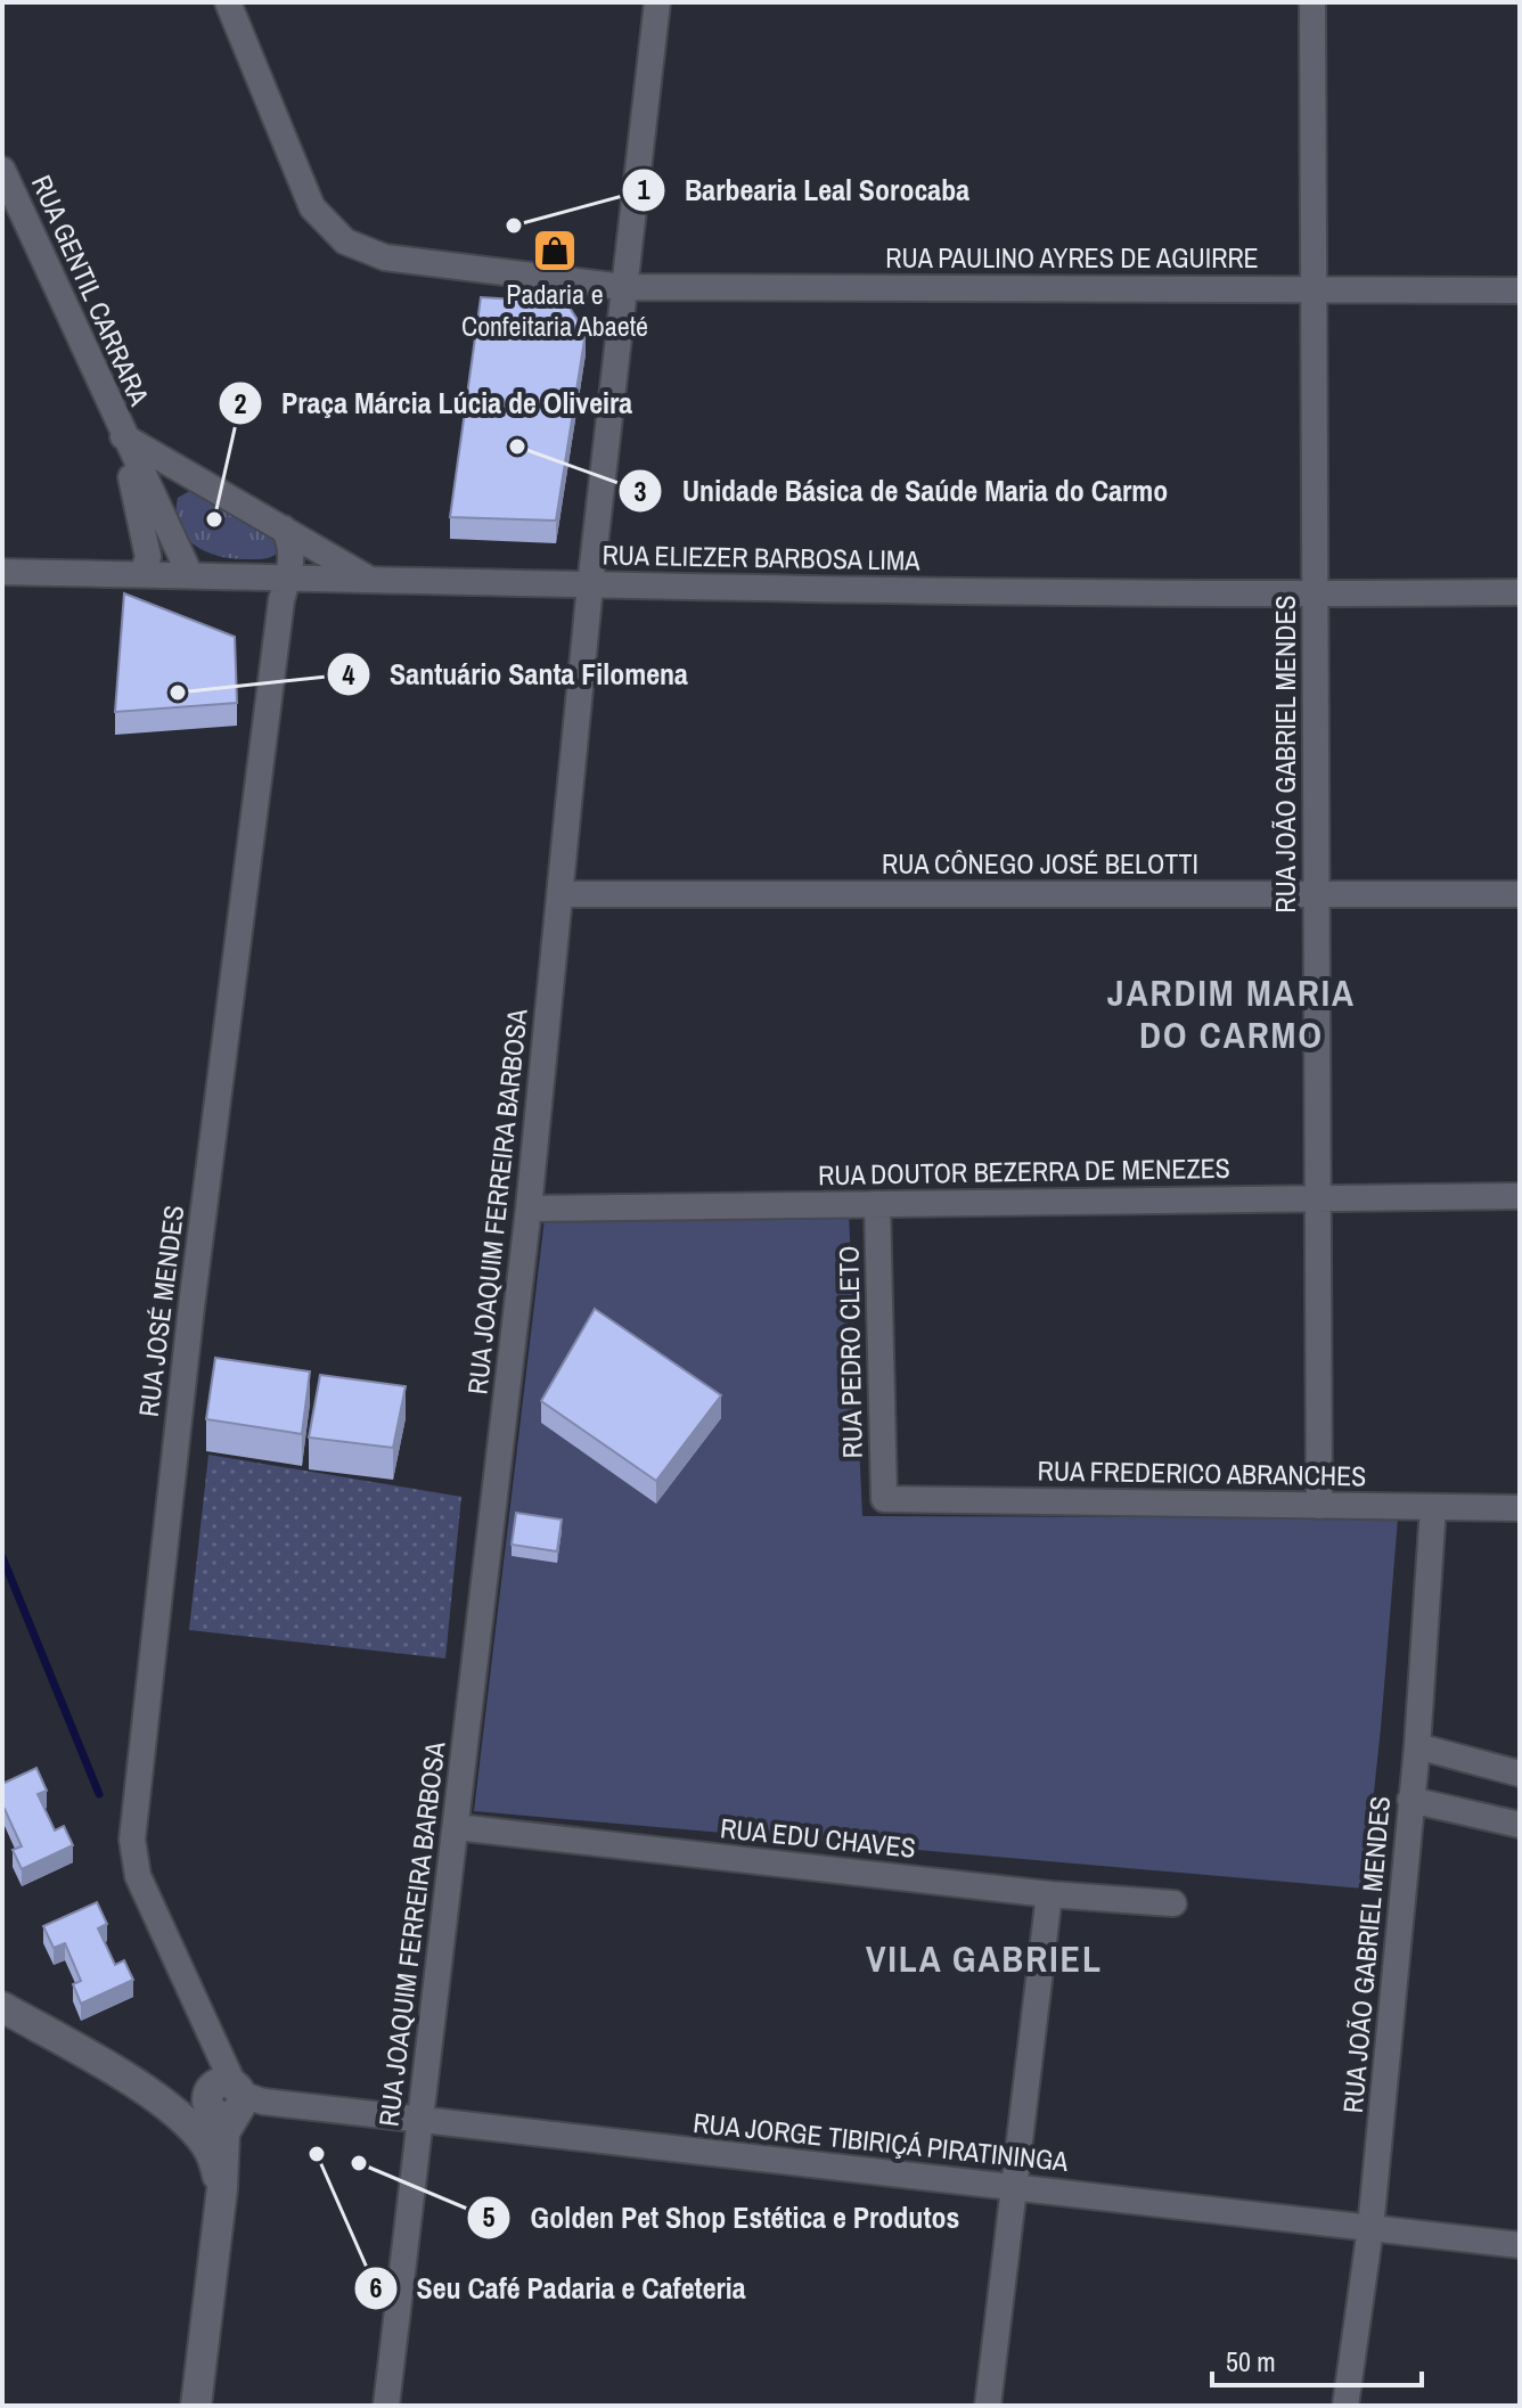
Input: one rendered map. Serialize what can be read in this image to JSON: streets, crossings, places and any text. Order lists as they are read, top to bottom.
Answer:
{
  "streets": {
    "street": [
      "RUA PAULINO AYRES DE AGUIRRE",
      "RUA GENTIL CARRARA",
      "RUA ELIEZER BARBOSA LIMA",
      "RUA JOÃO GABRIEL MENDES",
      "RUA CÔNEGO JOSÉ BELOTTI",
      "RUA DOUTOR BEZERRA DE MENEZES",
      "RUA JOAQUIM FERREIRA BARBOSA",
      "RUA JOSÉ MENDES",
      "RUA PEDRO CLETO",
      "RUA FREDERICO ABRANCHES",
      "RUA EDU CHAVES",
      "RUA JORGE TIBIRIÇÁ PIRATININGA"
    ]
  },
  "crossings": [
    ["RUA PAULINO AYRES DE AGUIRRE", "RUA JOÃO GABRIEL MENDES"],
    ["RUA PAULINO AYRES DE AGUIRRE", "RUA JOAQUIM FERREIRA BARBOSA"],
    ["RUA GENTIL CARRARA", "RUA ELIEZER BARBOSA LIMA"],
    ["RUA GENTIL CARRARA", "RUA JOSÉ MENDES"],
    ["RUA ELIEZER BARBOSA LIMA", "RUA JOÃO GABRIEL MENDES"],
    ["RUA ELIEZER BARBOSA LIMA", "RUA JOAQUIM FERREIRA BARBOSA"],
    ["RUA ELIEZER BARBOSA LIMA", "RUA JOSÉ MENDES"],
    ["RUA JOÃO GABRIEL MENDES", "RUA CÔNEGO JOSÉ BELOTTI"],
    ["RUA JOÃO GABRIEL MENDES", "RUA DOUTOR BEZERRA DE MENEZES"],
    ["RUA JOÃO GABRIEL MENDES", "RUA FREDERICO ABRANCHES"],
    ["RUA JOÃO GABRIEL MENDES", "RUA JORGE TIBIRIÇÁ PIRATININGA"],
    ["RUA CÔNEGO JOSÉ BELOTTI", "RUA JOAQUIM FERREIRA BARBOSA"],
    ["RUA DOUTOR BEZERRA DE MENEZES", "RUA JOAQUIM FERREIRA BARBOSA"],
    ["RUA DOUTOR BEZERRA DE MENEZES", "RUA PEDRO CLETO"],
    ["RUA JOAQUIM FERREIRA BARBOSA", "RUA EDU CHAVES"],
    ["RUA JOAQUIM FERREIRA BARBOSA", "RUA JORGE TIBIRIÇÁ PIRATININGA"],
    ["RUA JOSÉ MENDES", "RUA JORGE TIBIRIÇÁ PIRATININGA"],
    ["RUA PEDRO CLETO", "RUA FREDERICO ABRANCHES"]
  ],
  "districts": ["JARDIM MARIA DO CARMO", "VILA GABRIEL"],
  "places": {
    "other": [
      "Barbearia Leal Sorocaba",
      "Unidade Básica de Saúde Maria do Carmo",
      "Praça Márcia Lúcia de Oliveira",
      "Santuário Santa Filomena",
      "Seu Café Padaria e Cafeteria",
      "Golden Pet Shop Estética e Produtos"
    ],
    "shop": ["Padaria e Confeitaria Abaeté"]
  },
  "scale_bar": "50 m"
}
